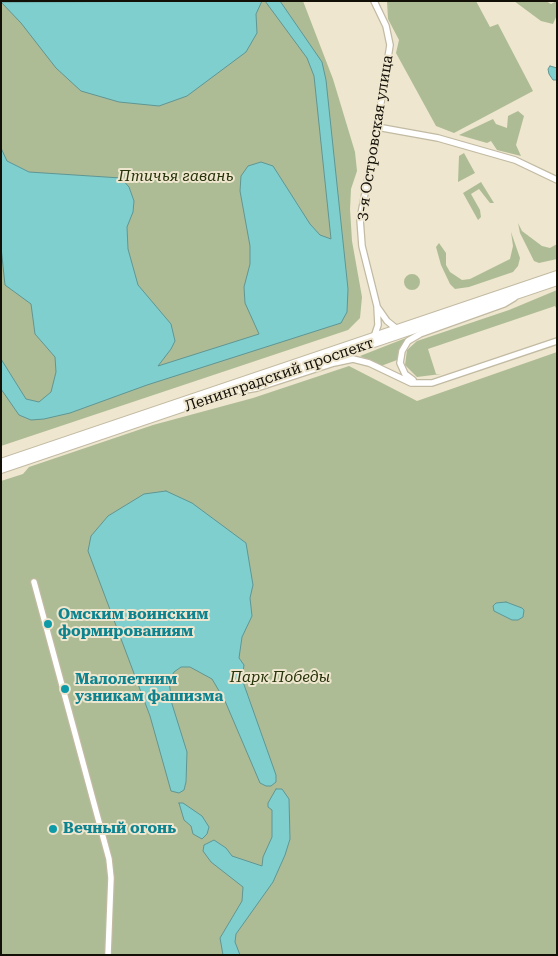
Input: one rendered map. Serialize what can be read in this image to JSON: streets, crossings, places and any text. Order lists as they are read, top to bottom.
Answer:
{
  "streets": {
    "main road": ["Ленинградский проспект"],
    "street": ["3-я Островская улица"]
  },
  "parks": ["Птичья гавань", "Парк Победы"],
  "places": ["Омским воинским формированиям", "Малолетним узникам фашизма", "Вечный огонь"]
}
